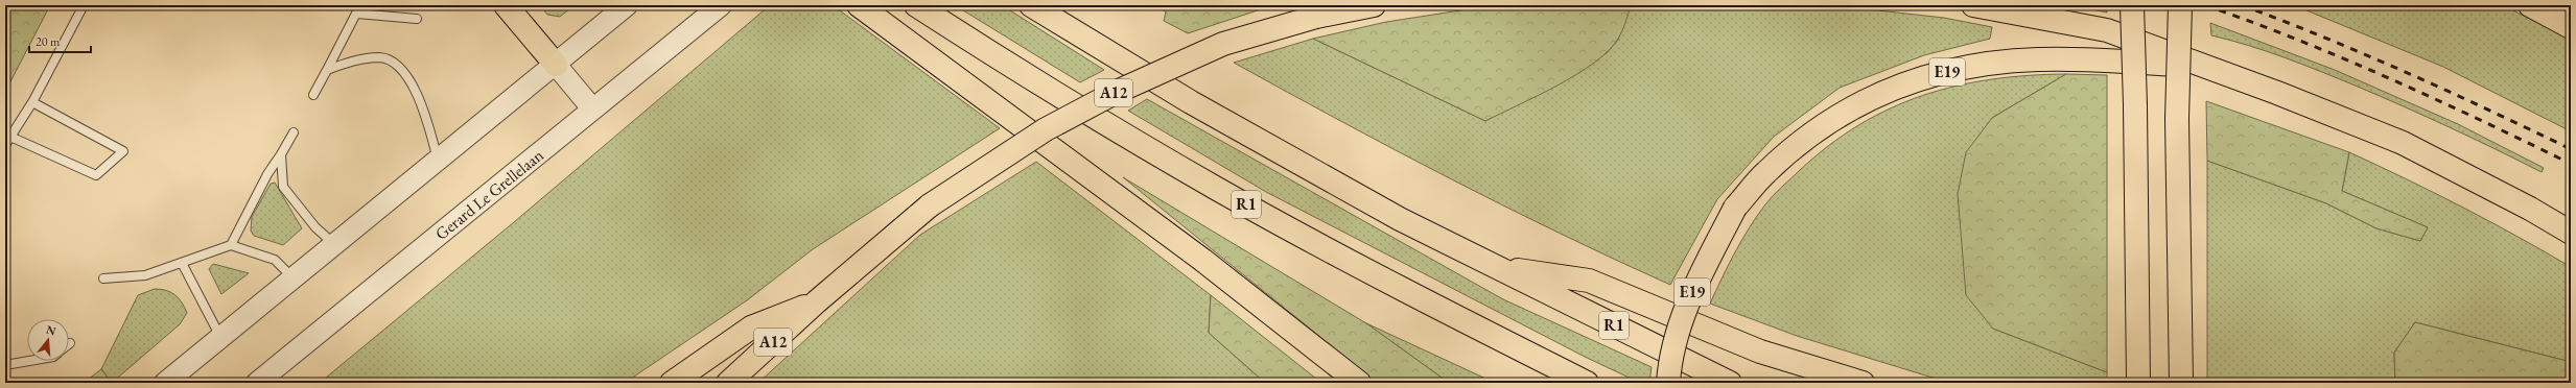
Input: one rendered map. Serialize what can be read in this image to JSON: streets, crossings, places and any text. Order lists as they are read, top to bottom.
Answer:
{
  "streets": {
    "main road": ["E19", "A12", "R1"],
    "street": ["Gerard Le Grellelaan"]
  },
  "scale_bar": "20 m",
  "north": "top"
}
